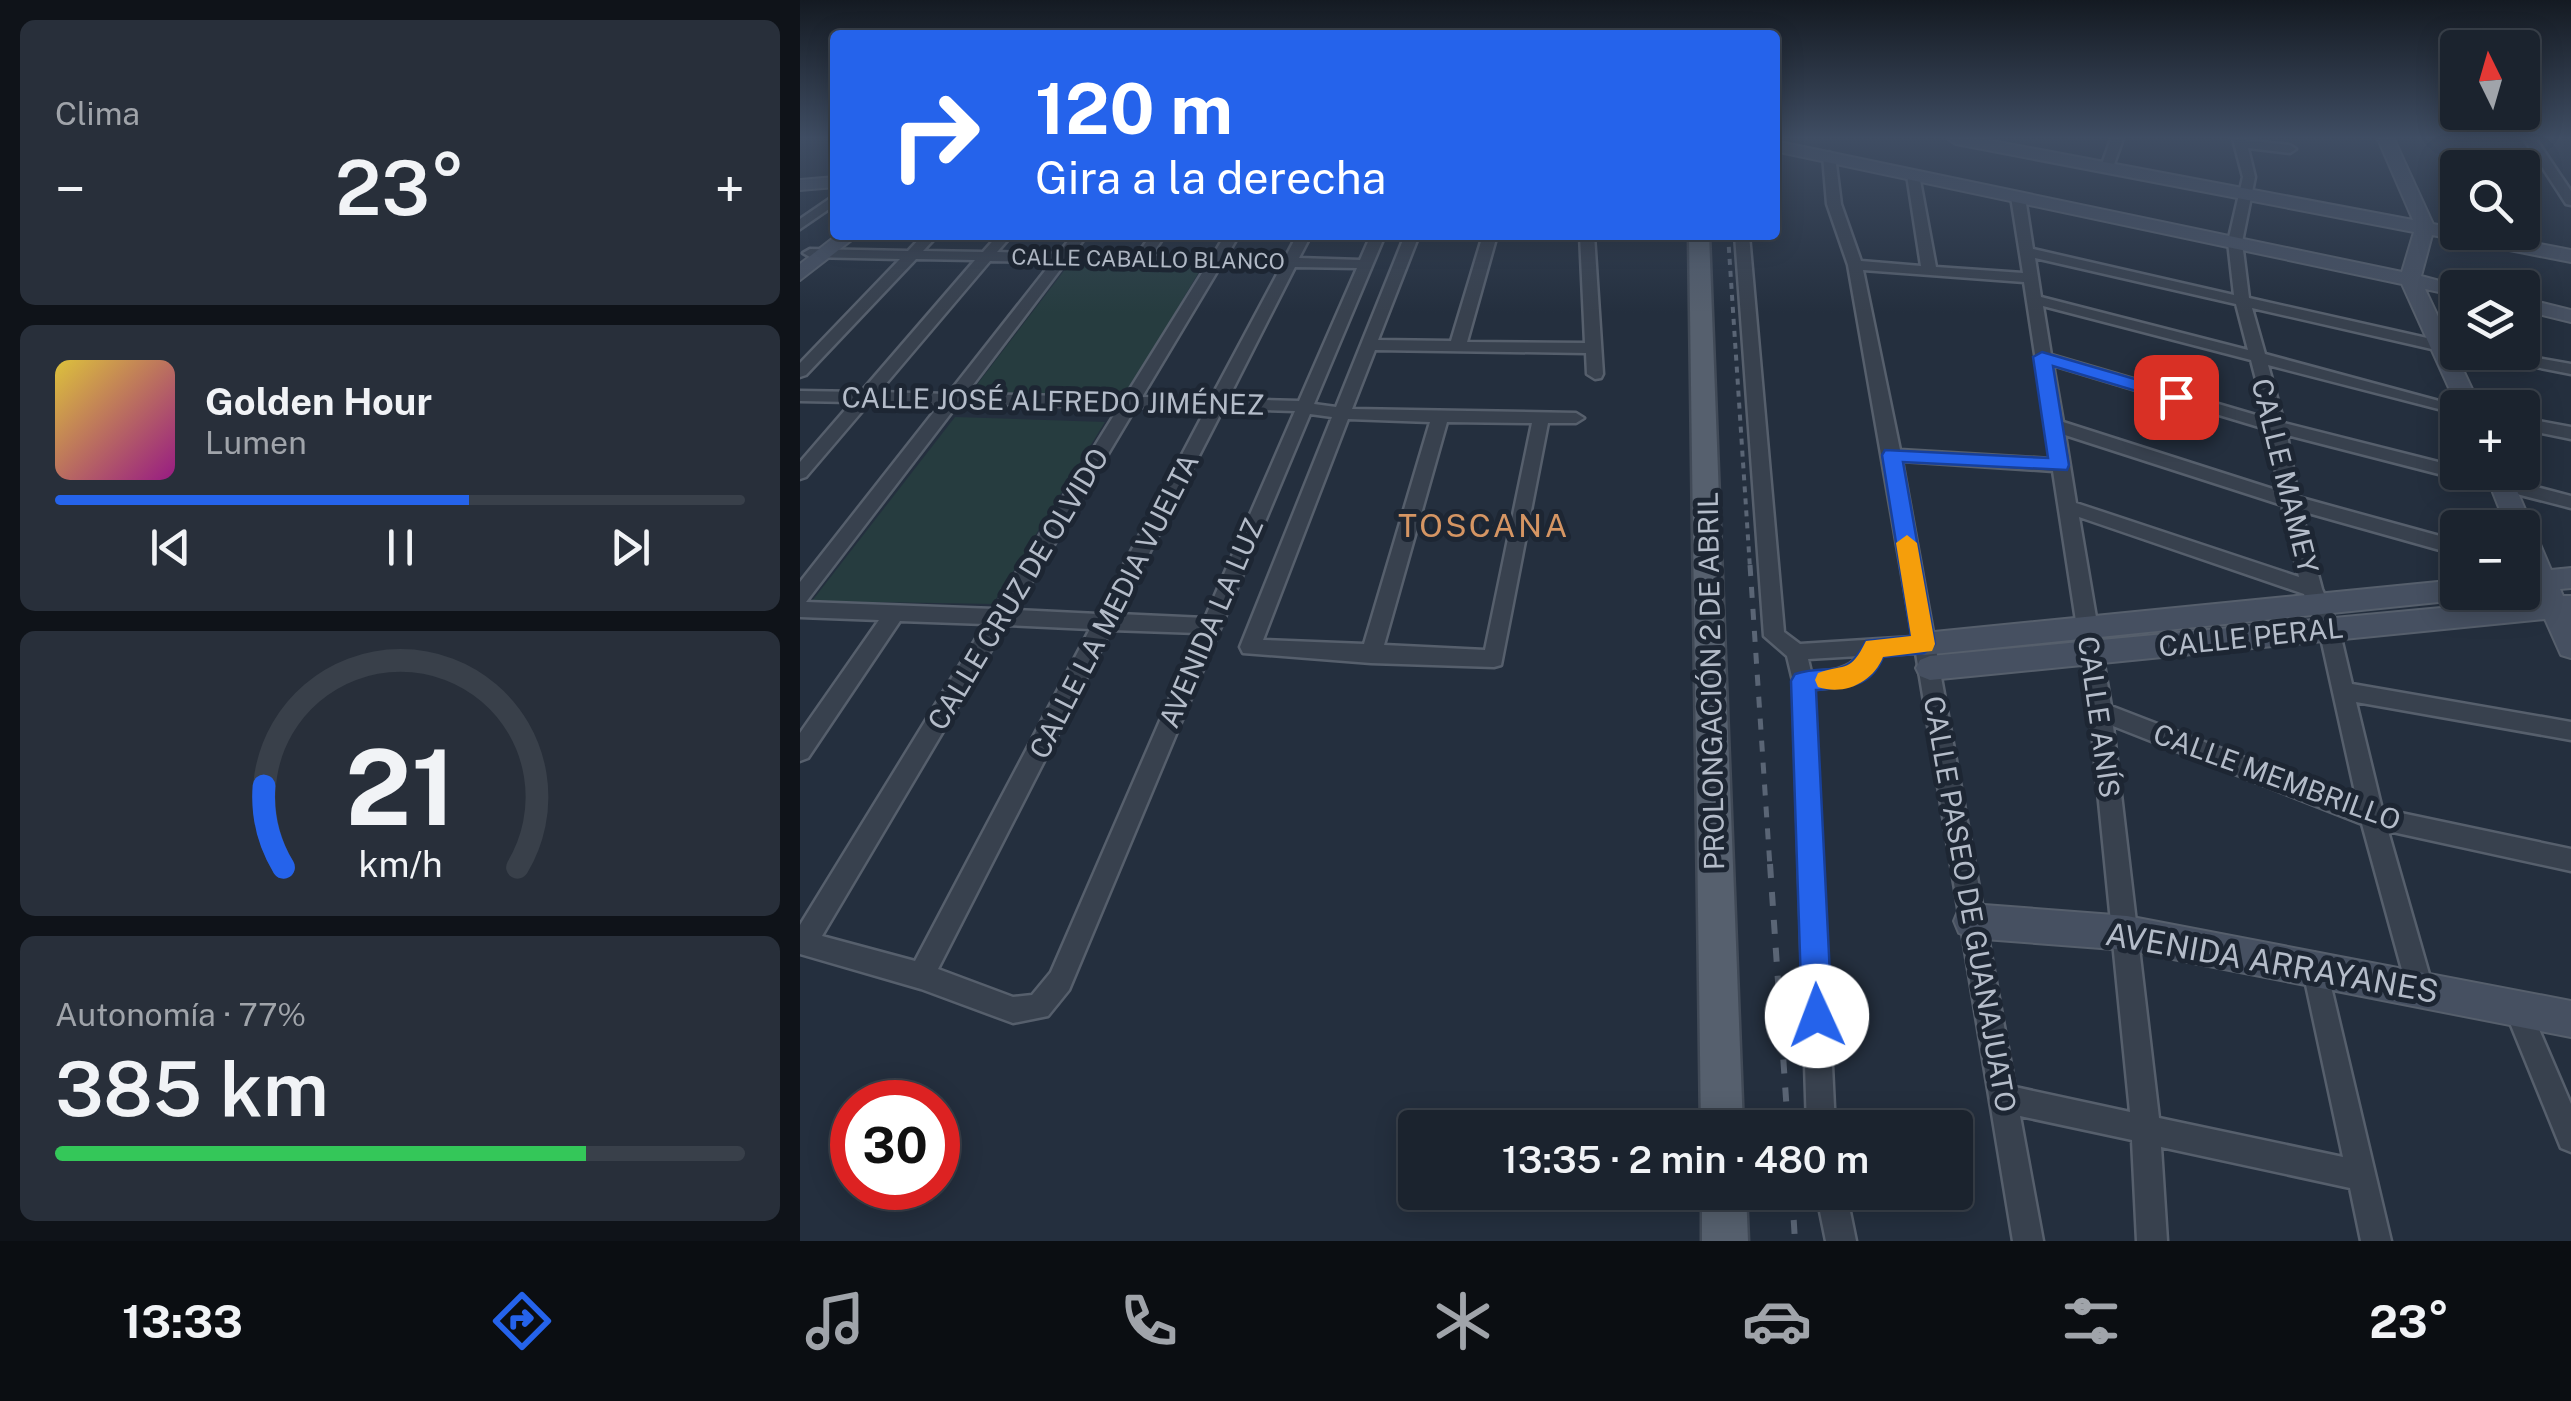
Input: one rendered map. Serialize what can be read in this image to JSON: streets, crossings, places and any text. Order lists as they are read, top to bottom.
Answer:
{
  "streets": {
    "main road": ["CALLE PERAL", "PROLONGACIÓN 2 DE ABRIL", "AVENIDA ARRAYANES"],
    "street": [
      "CALLE CABALLO BLANCO",
      "CALLE JOSÉ ALFREDO JIMÉNEZ",
      "CALLE MAMEY",
      "CALLE CRUZ DE OLVIDO",
      "CALLE LA MEDIA VUELTA",
      "AVENIDA LA LUZ",
      "CALLE ANÍS",
      "CALLE MEMBRILLO",
      "CALLE PASEO DE GUANAJUATO"
    ]
  },
  "crossings": [
    ["CALLE CABALLO BLANCO", "CALLE CRUZ DE OLVIDO"],
    ["CALLE CABALLO BLANCO", "CALLE LA MEDIA VUELTA"],
    ["CALLE CABALLO BLANCO", "AVENIDA LA LUZ"],
    ["CALLE JOSÉ ALFREDO JIMÉNEZ", "CALLE CRUZ DE OLVIDO"],
    ["CALLE JOSÉ ALFREDO JIMÉNEZ", "CALLE LA MEDIA VUELTA"],
    ["CALLE JOSÉ ALFREDO JIMÉNEZ", "AVENIDA LA LUZ"],
    ["CALLE MAMEY", "CALLE PERAL"],
    ["CALLE MAMEY", "CALLE MEMBRILLO"],
    ["CALLE MAMEY", "AVENIDA ARRAYANES"],
    ["CALLE LA MEDIA VUELTA", "AVENIDA LA LUZ"],
    ["CALLE PERAL", "CALLE ANÍS"],
    ["CALLE PERAL", "CALLE PASEO DE GUANAJUATO"],
    ["CALLE ANÍS", "CALLE MEMBRILLO"],
    ["CALLE ANÍS", "AVENIDA ARRAYANES"],
    ["CALLE PASEO DE GUANAJUATO", "AVENIDA ARRAYANES"]
  ],
  "districts": ["TOSCANA"],
  "north": "top",
  "page": {
    "tile": [
      "Clima",
      ["Autonomía · 77%", "385 km"]
    ],
    "map_buttons": ["+", "−"],
    "turn": ["120 m", "Gira a la derecha"],
    "heat": ["−", "23°", "+"],
    "song": ["Golden Hour", "Lumen"],
    "limit": "30",
    "trip": "13:35 · 2 min · 480 m",
    "tabs": ["13:33", "23°"],
    "gauge": ["21", "km/h"]
  }
}
